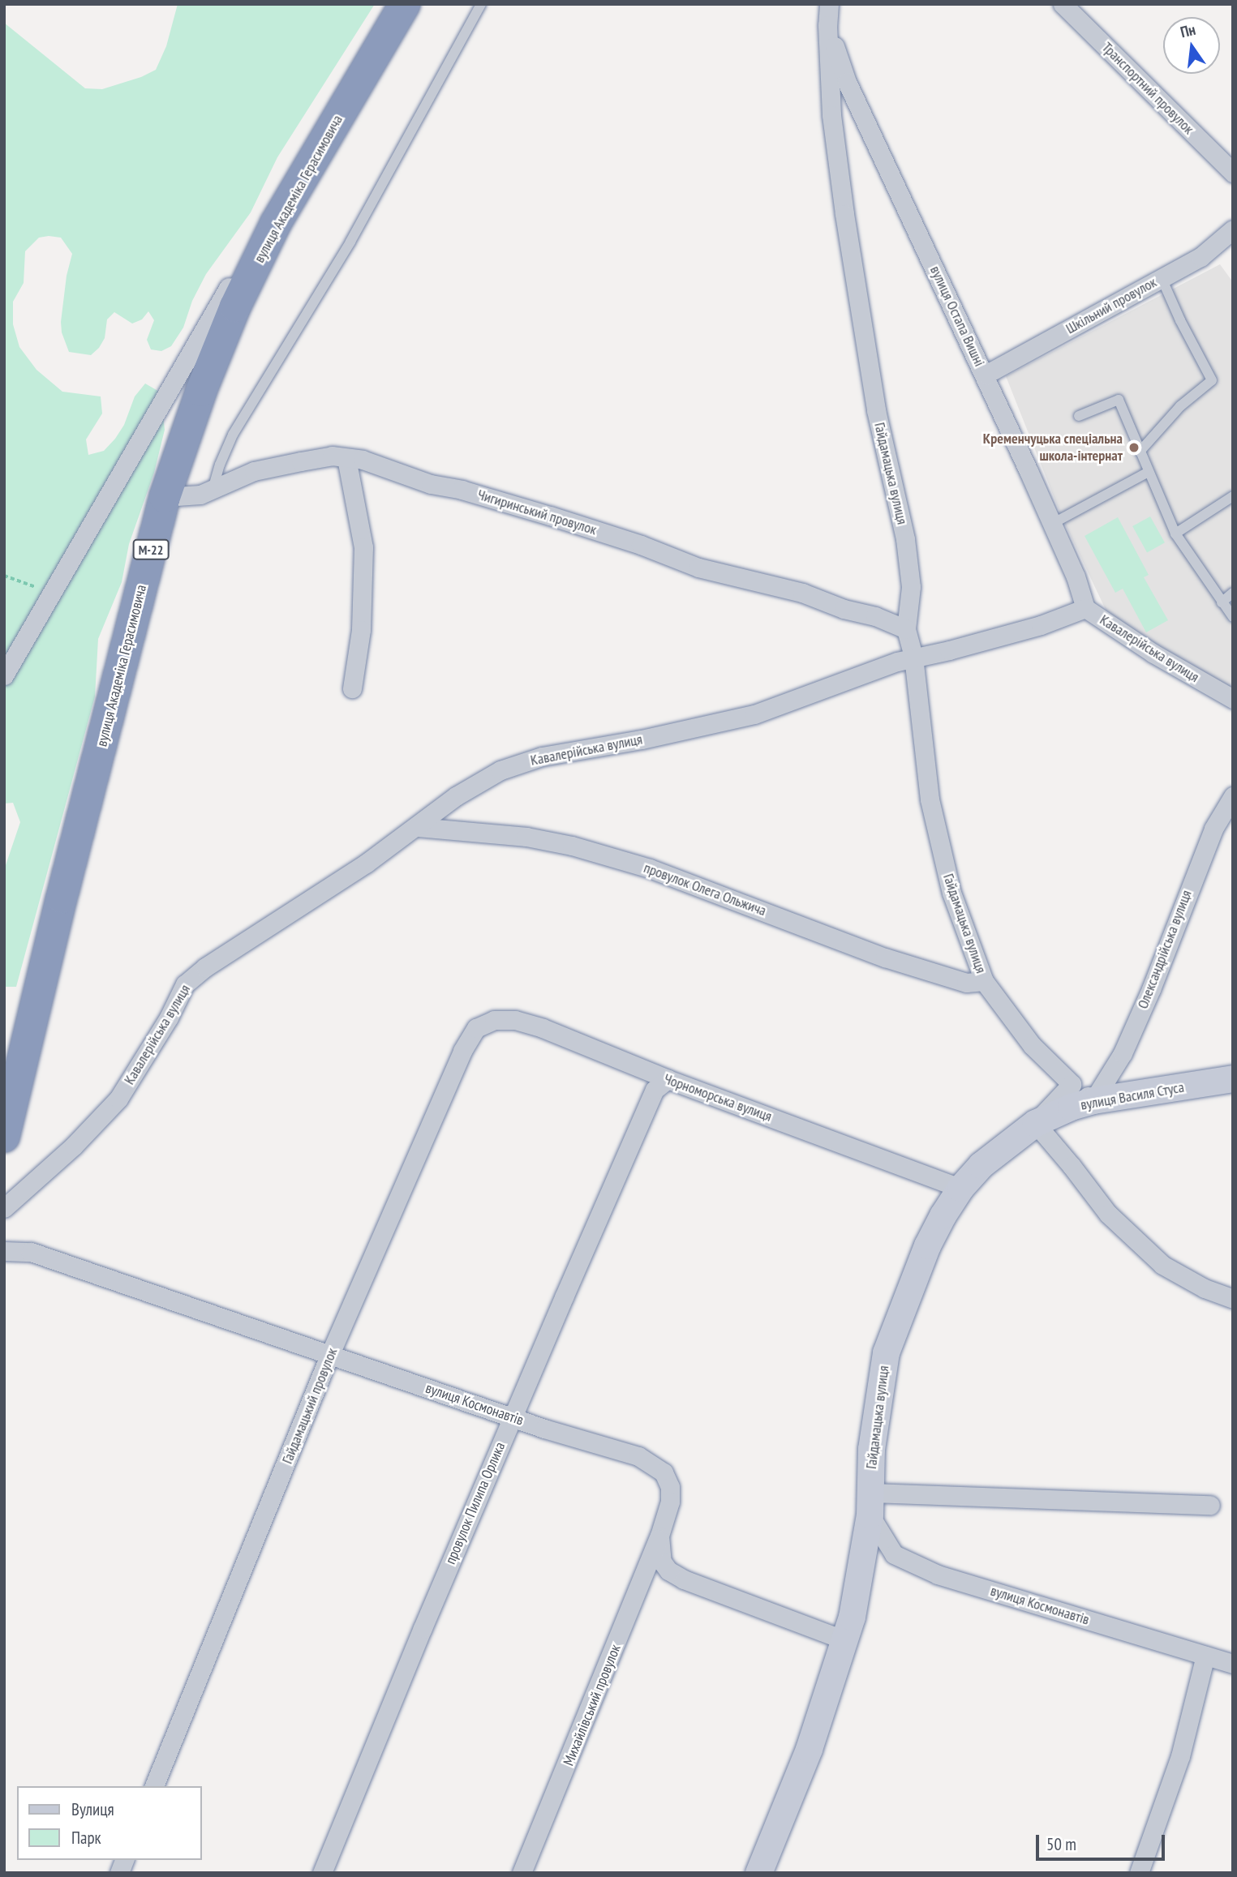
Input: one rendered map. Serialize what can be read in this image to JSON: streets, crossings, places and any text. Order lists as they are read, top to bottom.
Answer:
{
  "streets": {
    "highway": ["вулиця Академіка Герасимовича", "М-22"],
    "main road": ["Гайдамацька вулиця", "вулиця Василя Стуса"],
    "street": [
      "Транспортний провулок",
      "Шкільний провулок",
      "вулиця Остапа Вишні",
      "Чигиринський провулок",
      "Кавалерійська вулиця",
      "провулок Олега Ольжича",
      "Олександрійська вулиця",
      "Чорноморська вулиця",
      "вулиця Космонавтів",
      "Гайдамацький провулок",
      "провулок Пилипа Орлика",
      "Михайлівський провулок"
    ]
  },
  "crossings": [
    ["вулиця Академіка Герасимовича", "Чигиринський провулок"],
    ["Шкільний провулок", "вулиця Остапа Вишні"],
    ["вулиця Остапа Вишні", "Гайдамацька вулиця"],
    ["вулиця Остапа Вишні", "Кавалерійська вулиця"],
    ["Гайдамацька вулиця", "Чигиринський провулок"],
    ["Гайдамацька вулиця", "Кавалерійська вулиця"],
    ["Гайдамацька вулиця", "провулок Олега Ольжича"],
    ["Гайдамацька вулиця", "вулиця Василя Стуса"],
    ["Гайдамацька вулиця", "Чорноморська вулиця"],
    ["Гайдамацька вулиця", "вулиця Космонавтів"],
    ["Кавалерійська вулиця", "провулок Олега Ольжича"],
    ["Олександрійська вулиця", "вулиця Василя Стуса"],
    ["Чорноморська вулиця", "Гайдамацький провулок"],
    ["Чорноморська вулиця", "провулок Пилипа Орлика"],
    ["вулиця Космонавтів", "Гайдамацький провулок"],
    ["вулиця Космонавтів", "провулок Пилипа Орлика"],
    ["вулиця Космонавтів", "Михайлівський провулок"]
  ],
  "places": ["Кременчуцька спеціальна школа-інтернат"],
  "legend": ["Вулиця", "Парк"],
  "scale_bar": "50 m",
  "north": "top"
}
